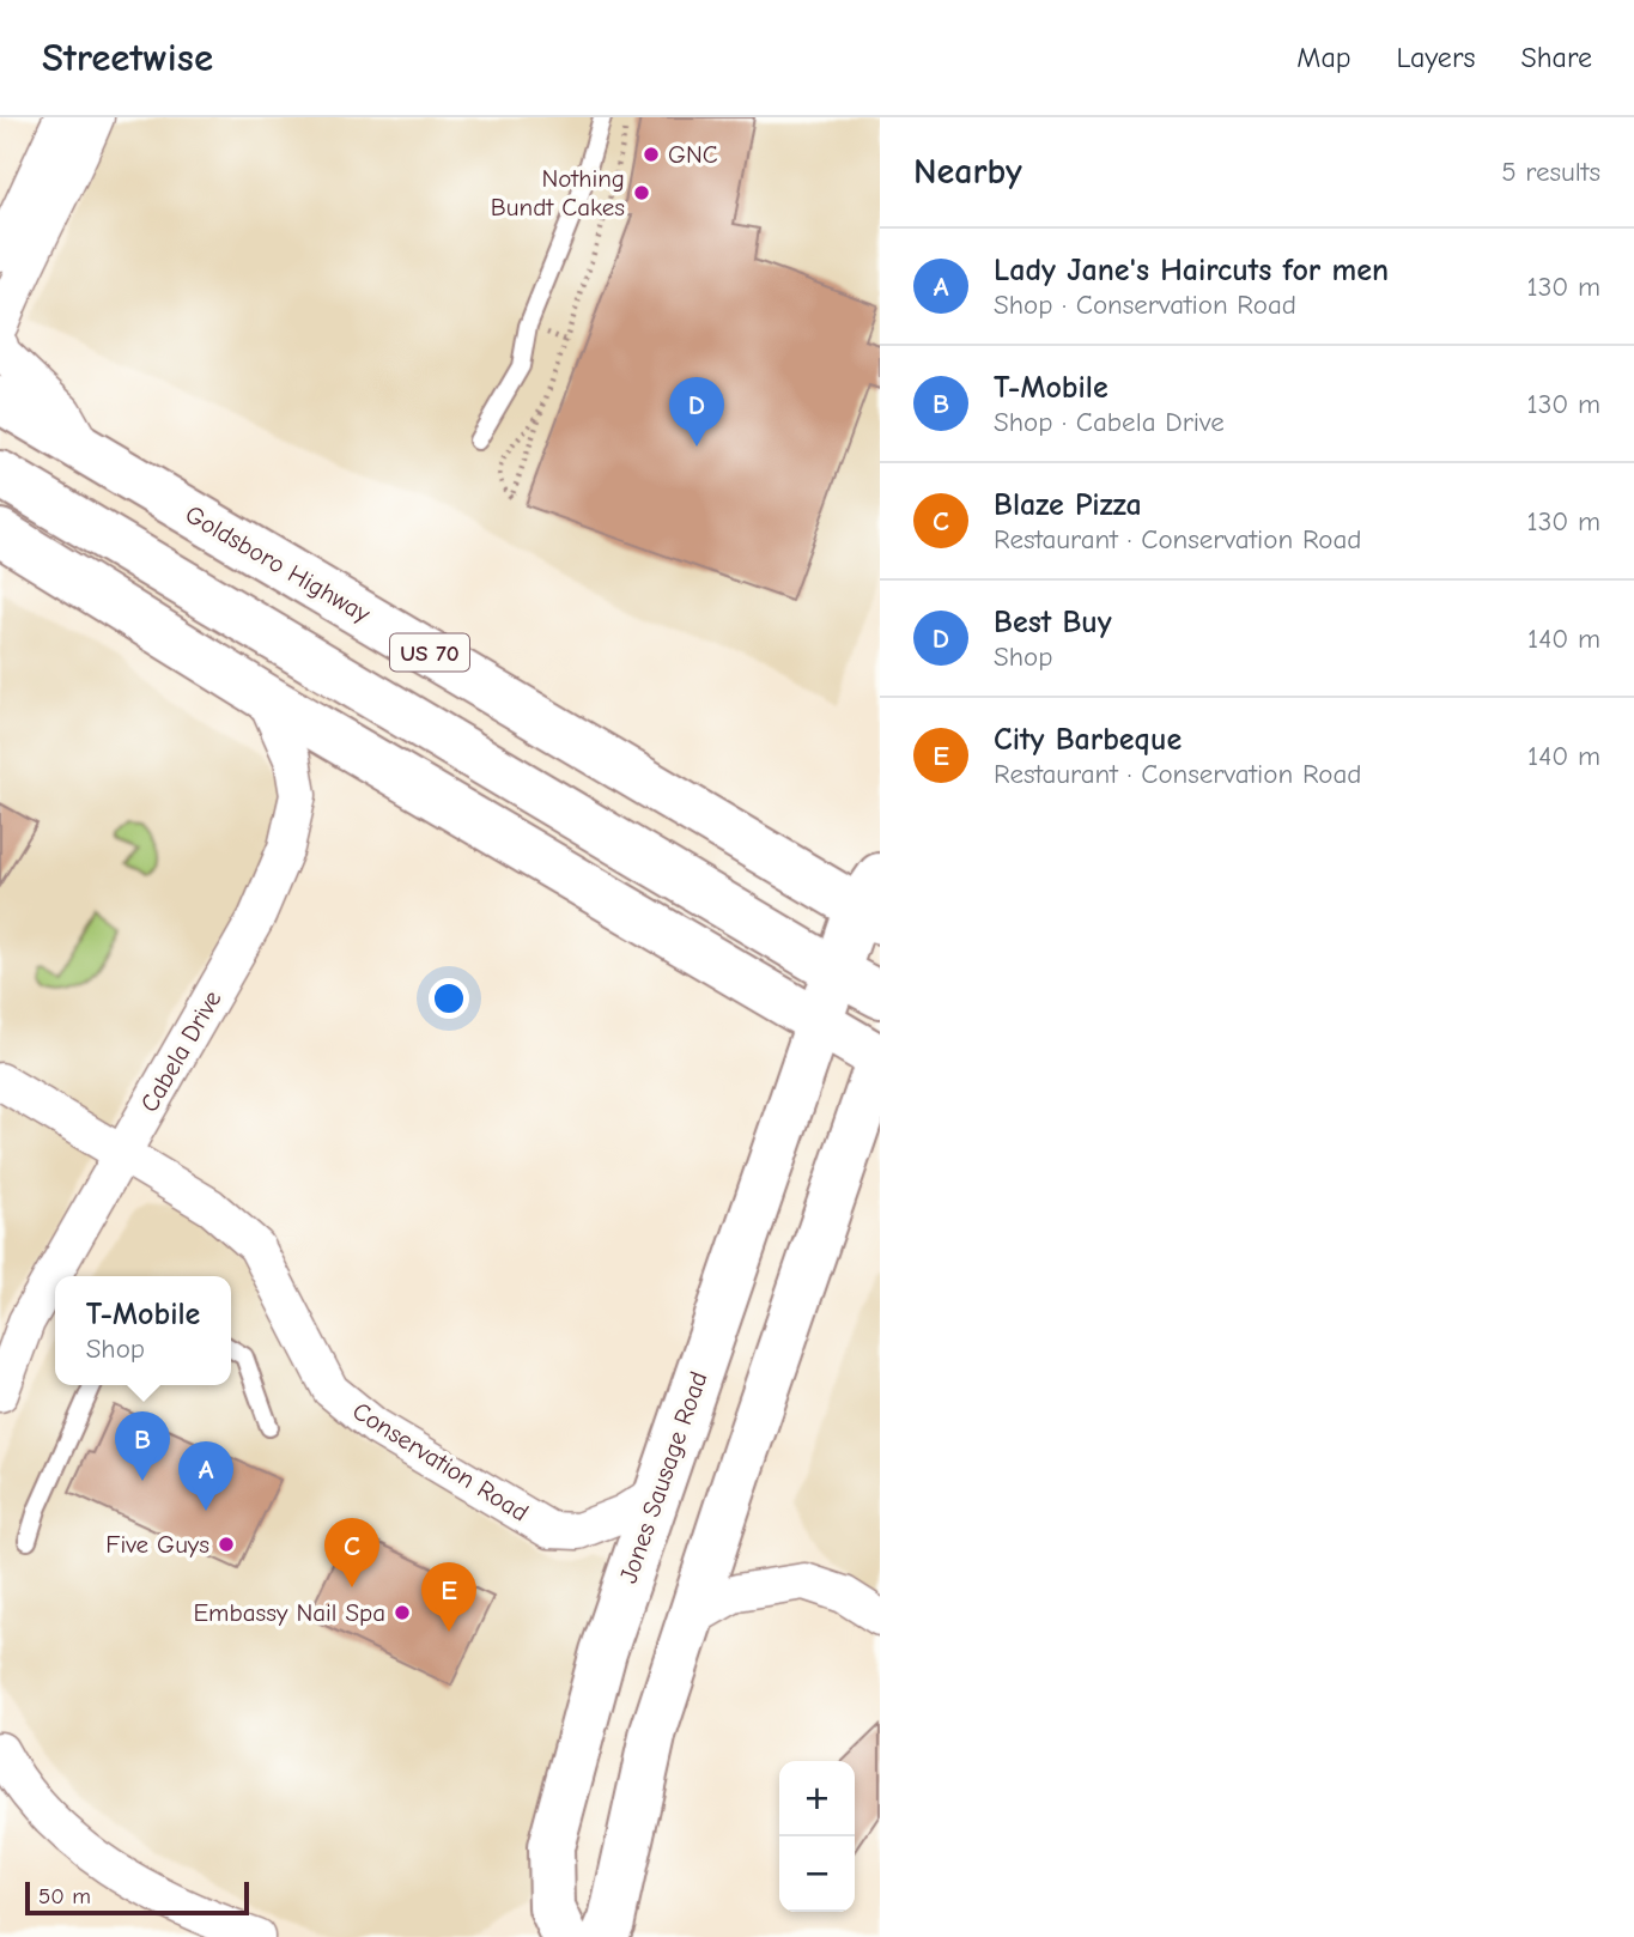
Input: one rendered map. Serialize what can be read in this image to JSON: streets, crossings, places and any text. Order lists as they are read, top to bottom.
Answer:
{
  "streets": {
    "main road": ["Goldsboro Highway", "US 70", "Jones Sausage Road"],
    "street": ["Cabela Drive", "Conservation Road"]
  },
  "crossings": [
    ["Goldsboro Highway", "Jones Sausage Road"],
    ["Cabela Drive", "Conservation Road"],
    ["Conservation Road", "Jones Sausage Road"]
  ],
  "places": [
    "GNC",
    "Nothing Bundt Cakes",
    "Five Guys",
    "Embassy Nail Spa"
  ],
  "scale_bar": "50 m",
  "page": {
    "header": "Streetwise",
    "nav": ["Map", "Layers", "Share"],
    "heading": ["Nearby", "5 results"],
    "list": [
      {
        "mark": "A",
        "name": "Lady Jane's Haircuts for men",
        "note": "Shop · Conservation Road",
        "value": "130 m"
      },
      {
        "mark": "B",
        "name": "T-Mobile",
        "note": "Shop · Cabela Drive",
        "value": "130 m"
      },
      {
        "mark": "C",
        "name": "Blaze Pizza",
        "note": "Restaurant · Conservation Road",
        "value": "130 m"
      },
      {
        "mark": "D",
        "name": "Best Buy",
        "note": "Shop",
        "value": "140 m"
      },
      {
        "mark": "E",
        "name": "City Barbeque",
        "note": "Restaurant · Conservation Road",
        "value": "140 m"
      }
    ],
    "pins": [
      "D",
      "B",
      "A",
      "C",
      "E"
    ],
    "popup": ["T-Mobile", "Shop"],
    "map_buttons": ["+", "−"],
    "scale": "50 m"
  }
}
